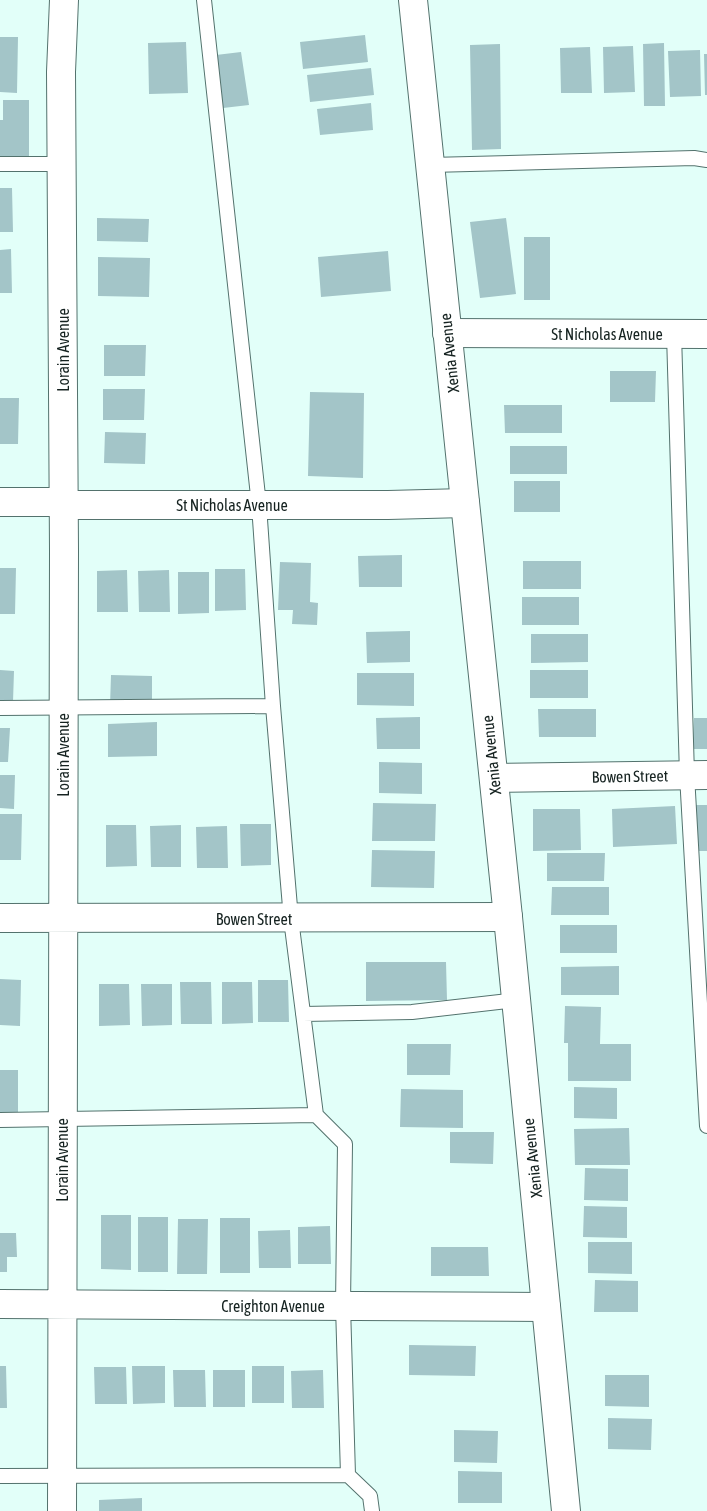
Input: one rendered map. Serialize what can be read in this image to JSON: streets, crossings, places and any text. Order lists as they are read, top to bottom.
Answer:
{
  "streets": {
    "street": [
      "St Nicholas Avenue",
      "Lorain Avenue",
      "Xenia Avenue",
      "Bowen Street",
      "Creighton Avenue"
    ]
  },
  "crossings": [
    ["St Nicholas Avenue", "Lorain Avenue"],
    ["St Nicholas Avenue", "Xenia Avenue"],
    ["Lorain Avenue", "Bowen Street"],
    ["Lorain Avenue", "Creighton Avenue"],
    ["Xenia Avenue", "Bowen Street"],
    ["Xenia Avenue", "Creighton Avenue"]
  ]
}
